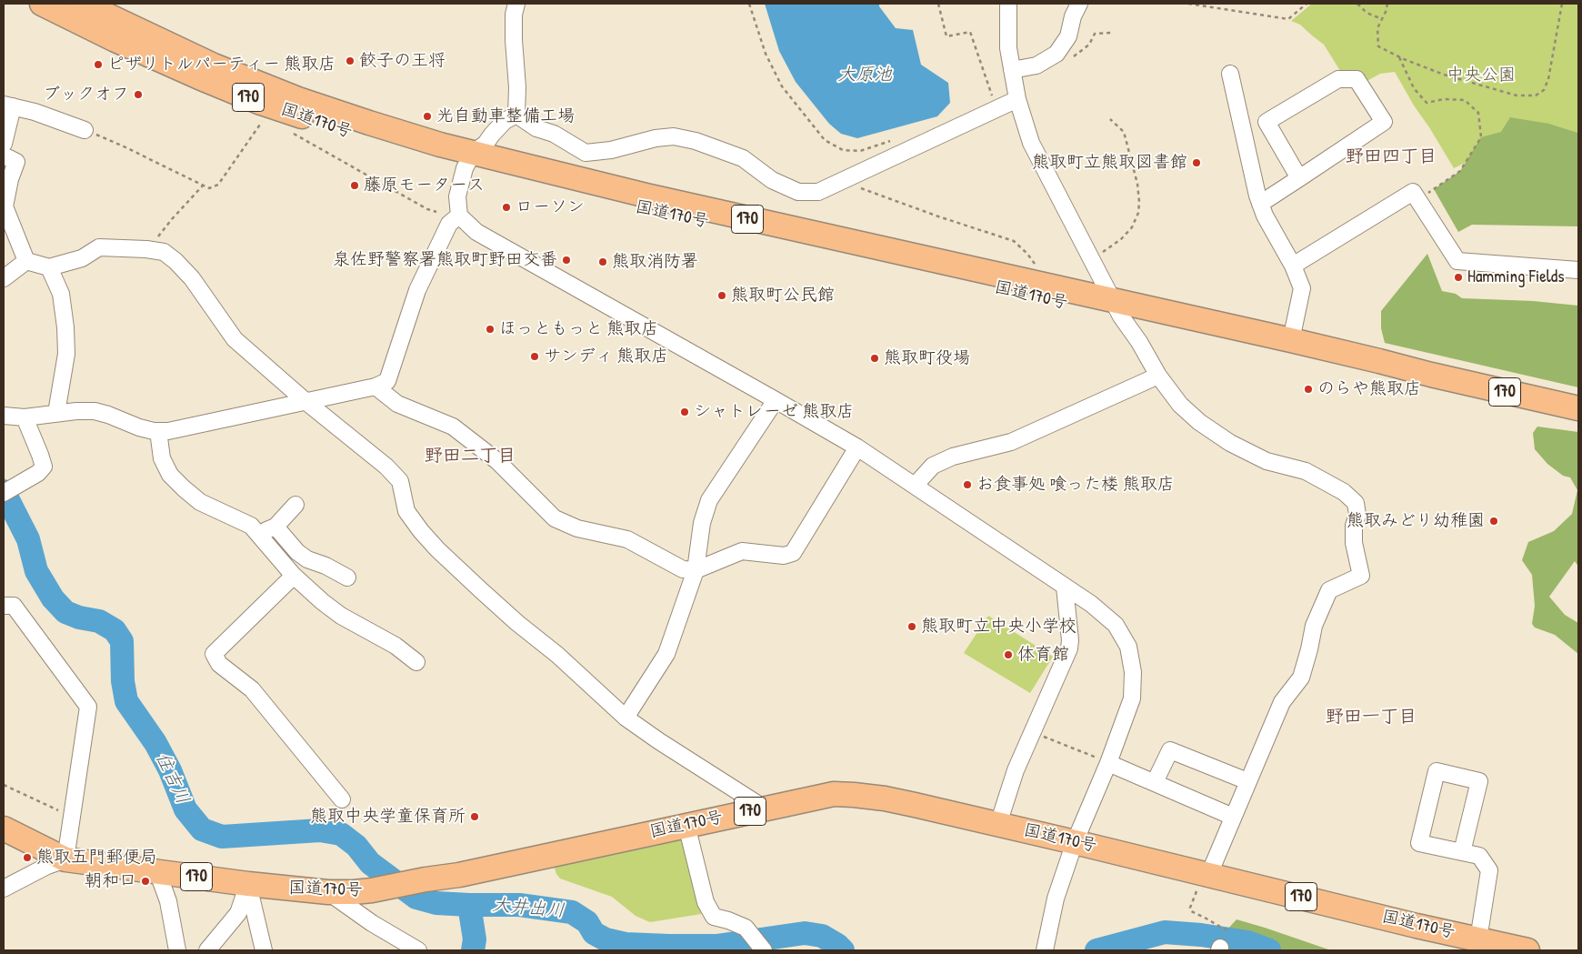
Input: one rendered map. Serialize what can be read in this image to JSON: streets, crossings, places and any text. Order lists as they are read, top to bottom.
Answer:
{
  "streets": {
    "highway": ["170", "国道170号"]
  },
  "districts": ["野田四丁目", "野田二丁目", "野田一丁目"],
  "water": ["大原池", "住吉川", "大井出川"],
  "parks": ["中央公園"],
  "places": [
    "餃子の王将",
    "ピザリトルパーティー 熊取店",
    "ブックオフ",
    "光自動車整備工場",
    "熊取町立熊取図書館",
    "藤原モータース",
    "ローソン",
    "泉佐野警察署熊取町野田交番",
    "熊取消防署",
    "Hamming Fields",
    "熊取町公民館",
    "ほっともっと 熊取店",
    "サンディ 熊取店",
    "熊取町役場",
    "のらや熊取店",
    "シャトレーゼ 熊取店",
    "お食事処 喰った楼 熊取店",
    "熊取みどり幼稚園",
    "熊取町立中央小学校",
    "体育館",
    "熊取中央学童保育所",
    "熊取五門郵便局",
    "朝和口"
  ]
}
